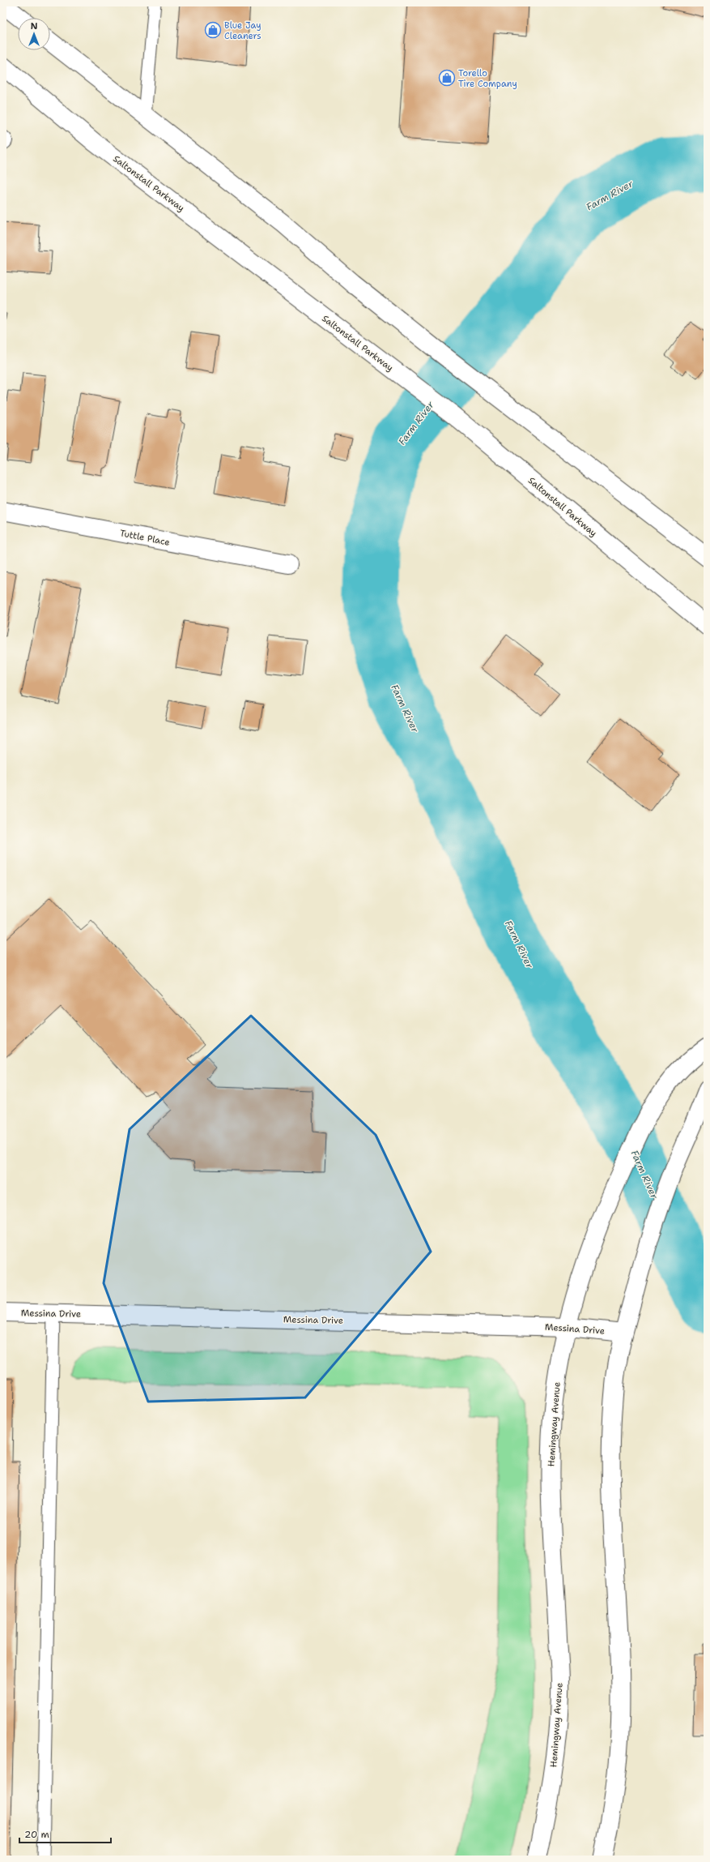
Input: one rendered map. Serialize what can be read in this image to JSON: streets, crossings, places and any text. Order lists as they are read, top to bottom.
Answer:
{
  "streets": {
    "main road": [
      "Saltonstall Parkway",
      "Tuttle Place",
      "Messina Drive",
      "Hemingway Avenue"
    ]
  },
  "crossings": [
    ["Messina Drive", "Hemingway Avenue"]
  ],
  "water": ["Farm River"],
  "places": {
    "shop": ["Blue Jay Cleaners", "Torello Tire Company"]
  },
  "scale_bar": "20 m",
  "north": "top"
}
